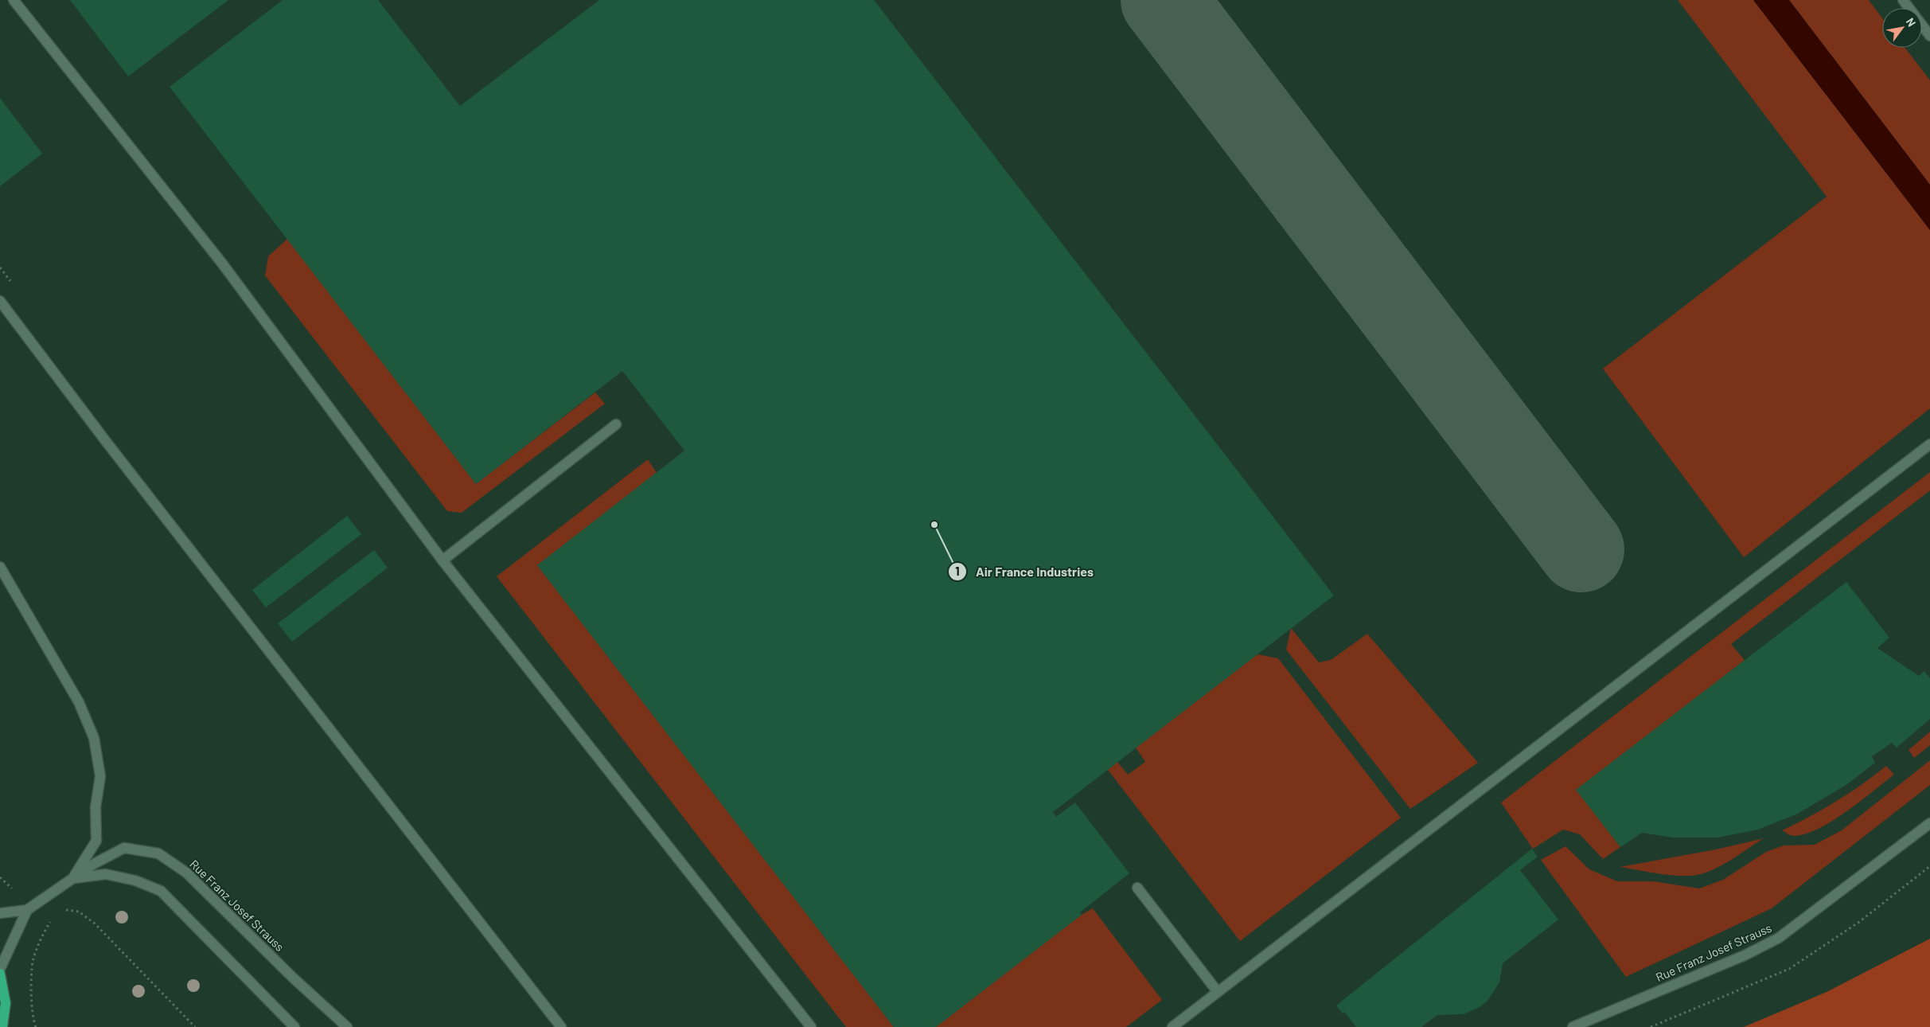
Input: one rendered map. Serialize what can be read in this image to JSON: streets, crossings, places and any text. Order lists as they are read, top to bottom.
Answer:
{
  "streets": {
    "street": ["Rue Franz Josef Strauss"]
  },
  "places": ["Air France Industries"],
  "north": "top right"
}
